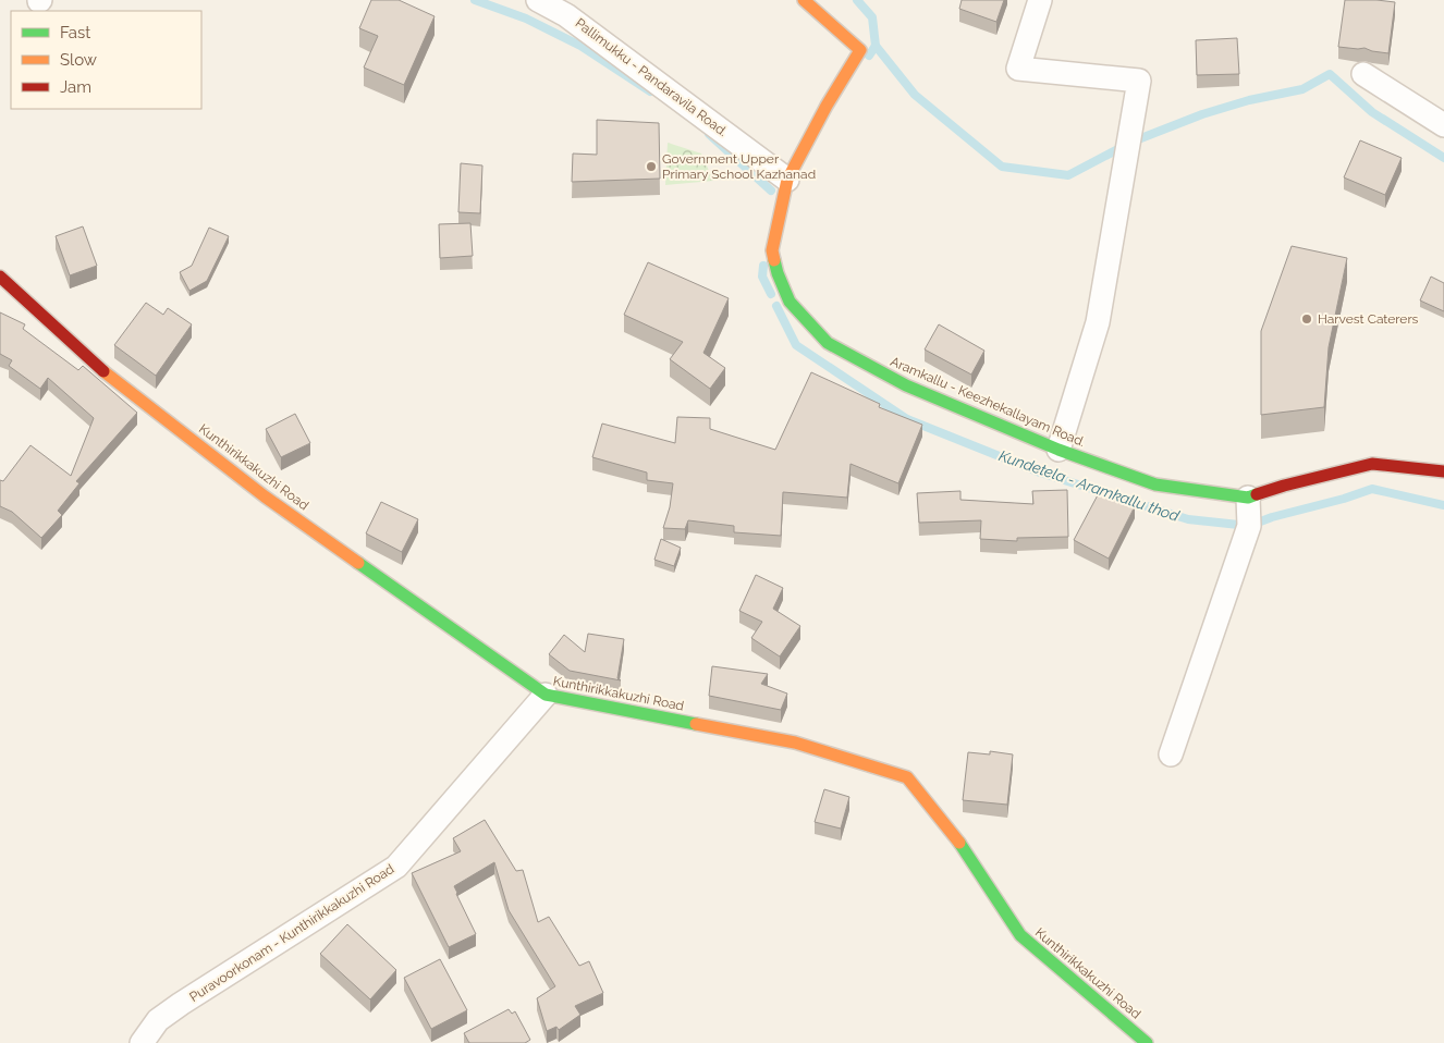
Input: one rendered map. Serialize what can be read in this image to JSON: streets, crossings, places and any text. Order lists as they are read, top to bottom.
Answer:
{
  "streets": {
    "street": [
      "Pallimukku - Pandaravila Road.",
      "Aramkallu - Keezhekallayam Road.",
      "Kunthirikkakuzhi Road",
      "Puravoorkonam - Kunthirikkakuzhi Road"
    ]
  },
  "crossings": [
    ["Pallimukku - Pandaravila Road.", "Aramkallu - Keezhekallayam Road."],
    ["Kunthirikkakuzhi Road", "Puravoorkonam - Kunthirikkakuzhi Road"]
  ],
  "water": ["Kundetela - Aramkallu thod"],
  "places": ["Government Upper Primary School Kazhanad", "Harvest Caterers"],
  "legend": ["Fast", "Slow", "Jam"]
}
